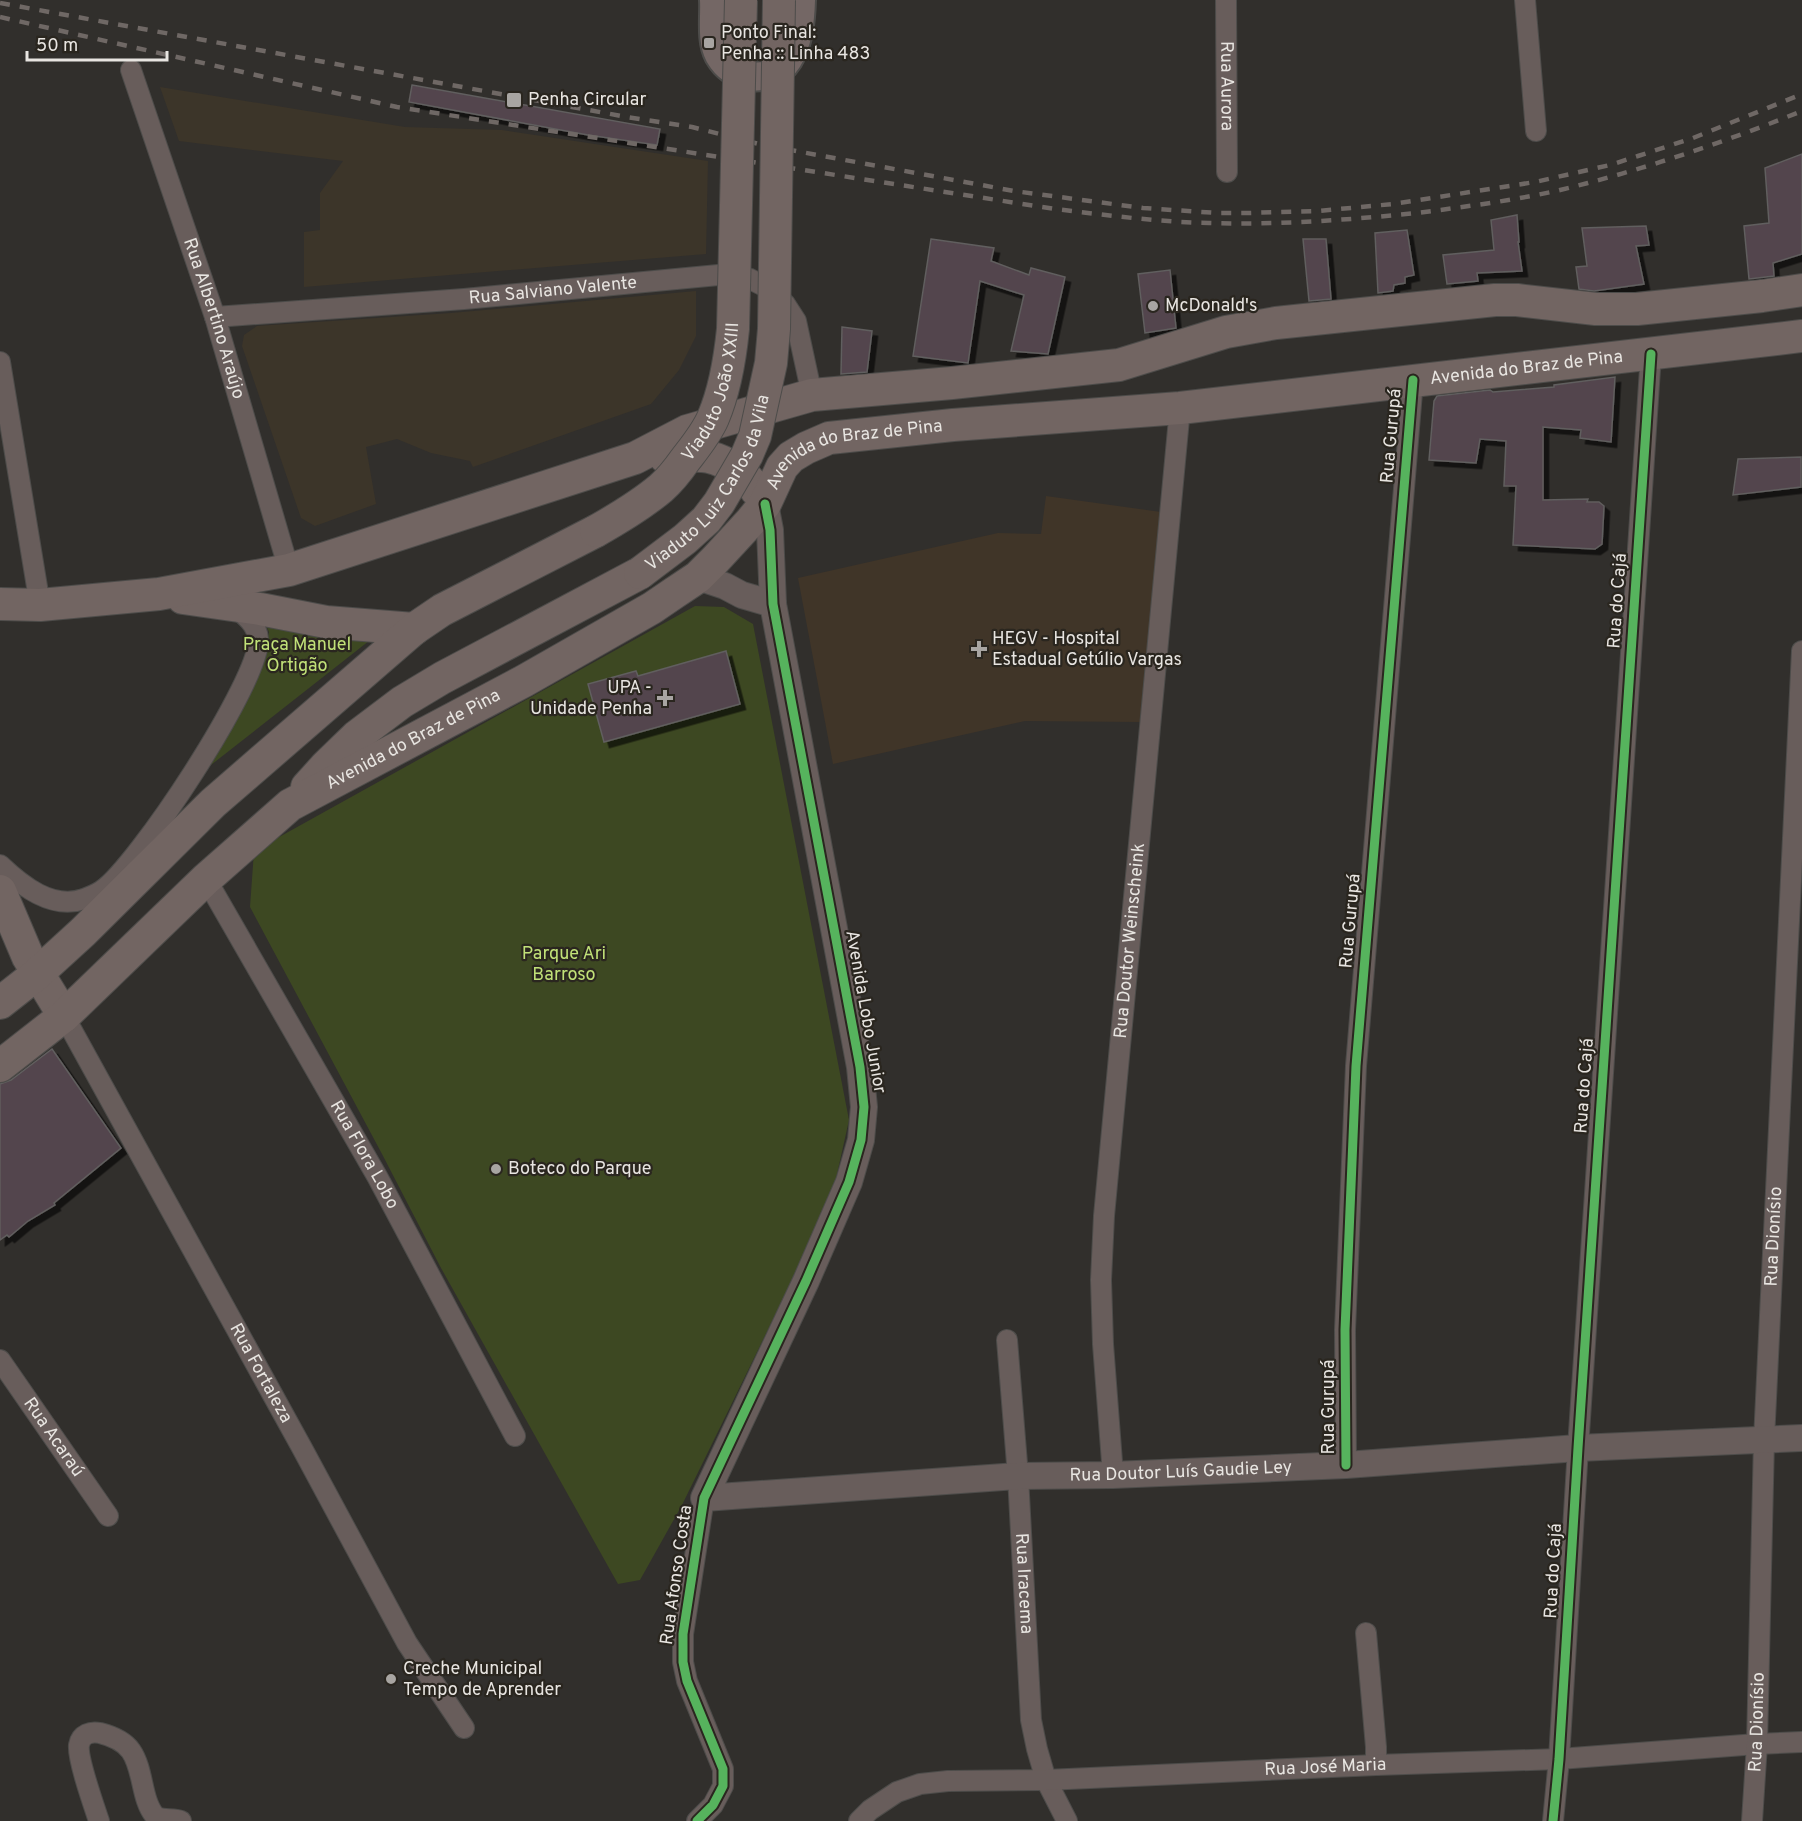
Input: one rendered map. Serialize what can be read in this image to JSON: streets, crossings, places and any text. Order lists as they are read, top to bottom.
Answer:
{
  "streets": {
    "main road": ["Avenida do Braz de Pina", "Viaduto João XXIII", "Viaduto Luiz Carlos da Vila"],
    "street": [
      "Rua Aurora",
      "Rua Salviano Valente",
      "Rua Albertino Araújo",
      "Rua Gurupá",
      "Rua do Cajá",
      "Rua Doutor Weinscheink",
      "Avenida Lobo Junior",
      "Rua Flora Lobo",
      "Rua Dionísio",
      "Rua Fortaleza",
      "Rua Acaraú",
      "Rua Doutor Luís Gaudie Ley",
      "Rua Afonso Costa",
      "Rua Iracema",
      "Rua José Maria"
    ]
  },
  "crossings": [
    ["Rua Salviano Valente", "Rua Albertino Araújo"],
    ["Avenida do Braz de Pina", "Rua Gurupá"],
    ["Avenida do Braz de Pina", "Viaduto Luiz Carlos da Vila"],
    ["Avenida do Braz de Pina", "Rua do Cajá"],
    ["Avenida do Braz de Pina", "Rua Doutor Weinscheink"],
    ["Avenida do Braz de Pina", "Avenida Lobo Junior"],
    ["Avenida do Braz de Pina", "Rua Flora Lobo"],
    ["Avenida do Braz de Pina", "Rua Fortaleza"],
    ["Rua Gurupá", "Rua Doutor Luís Gaudie Ley"],
    ["Rua do Cajá", "Rua Doutor Luís Gaudie Ley"],
    ["Rua do Cajá", "Rua José Maria"],
    ["Rua Doutor Weinscheink", "Rua Doutor Luís Gaudie Ley"],
    ["Avenida Lobo Junior", "Rua Doutor Luís Gaudie Ley"],
    ["Avenida Lobo Junior", "Rua Afonso Costa"],
    ["Rua Dionísio", "Rua Doutor Luís Gaudie Ley"],
    ["Rua Dionísio", "Rua José Maria"],
    ["Rua Doutor Luís Gaudie Ley", "Rua Afonso Costa"],
    ["Rua Doutor Luís Gaudie Ley", "Rua Iracema"],
    ["Rua Iracema", "Rua José Maria"]
  ],
  "parks": ["Praça Manuel Ortigão", "Parque Ari Barroso"],
  "places": {
    "transit": ["Ponto Final: Penha :: Linha 483", "Penha Circular"],
    "other": ["McDonald's", "Boteco do Parque", "Creche Municipal Tempo de Aprender"],
    "health": ["HEGV - Hospital Estadual Getúlio Vargas", "UPA - Unidade Penha"]
  },
  "scale_bar": "50 m"
}
